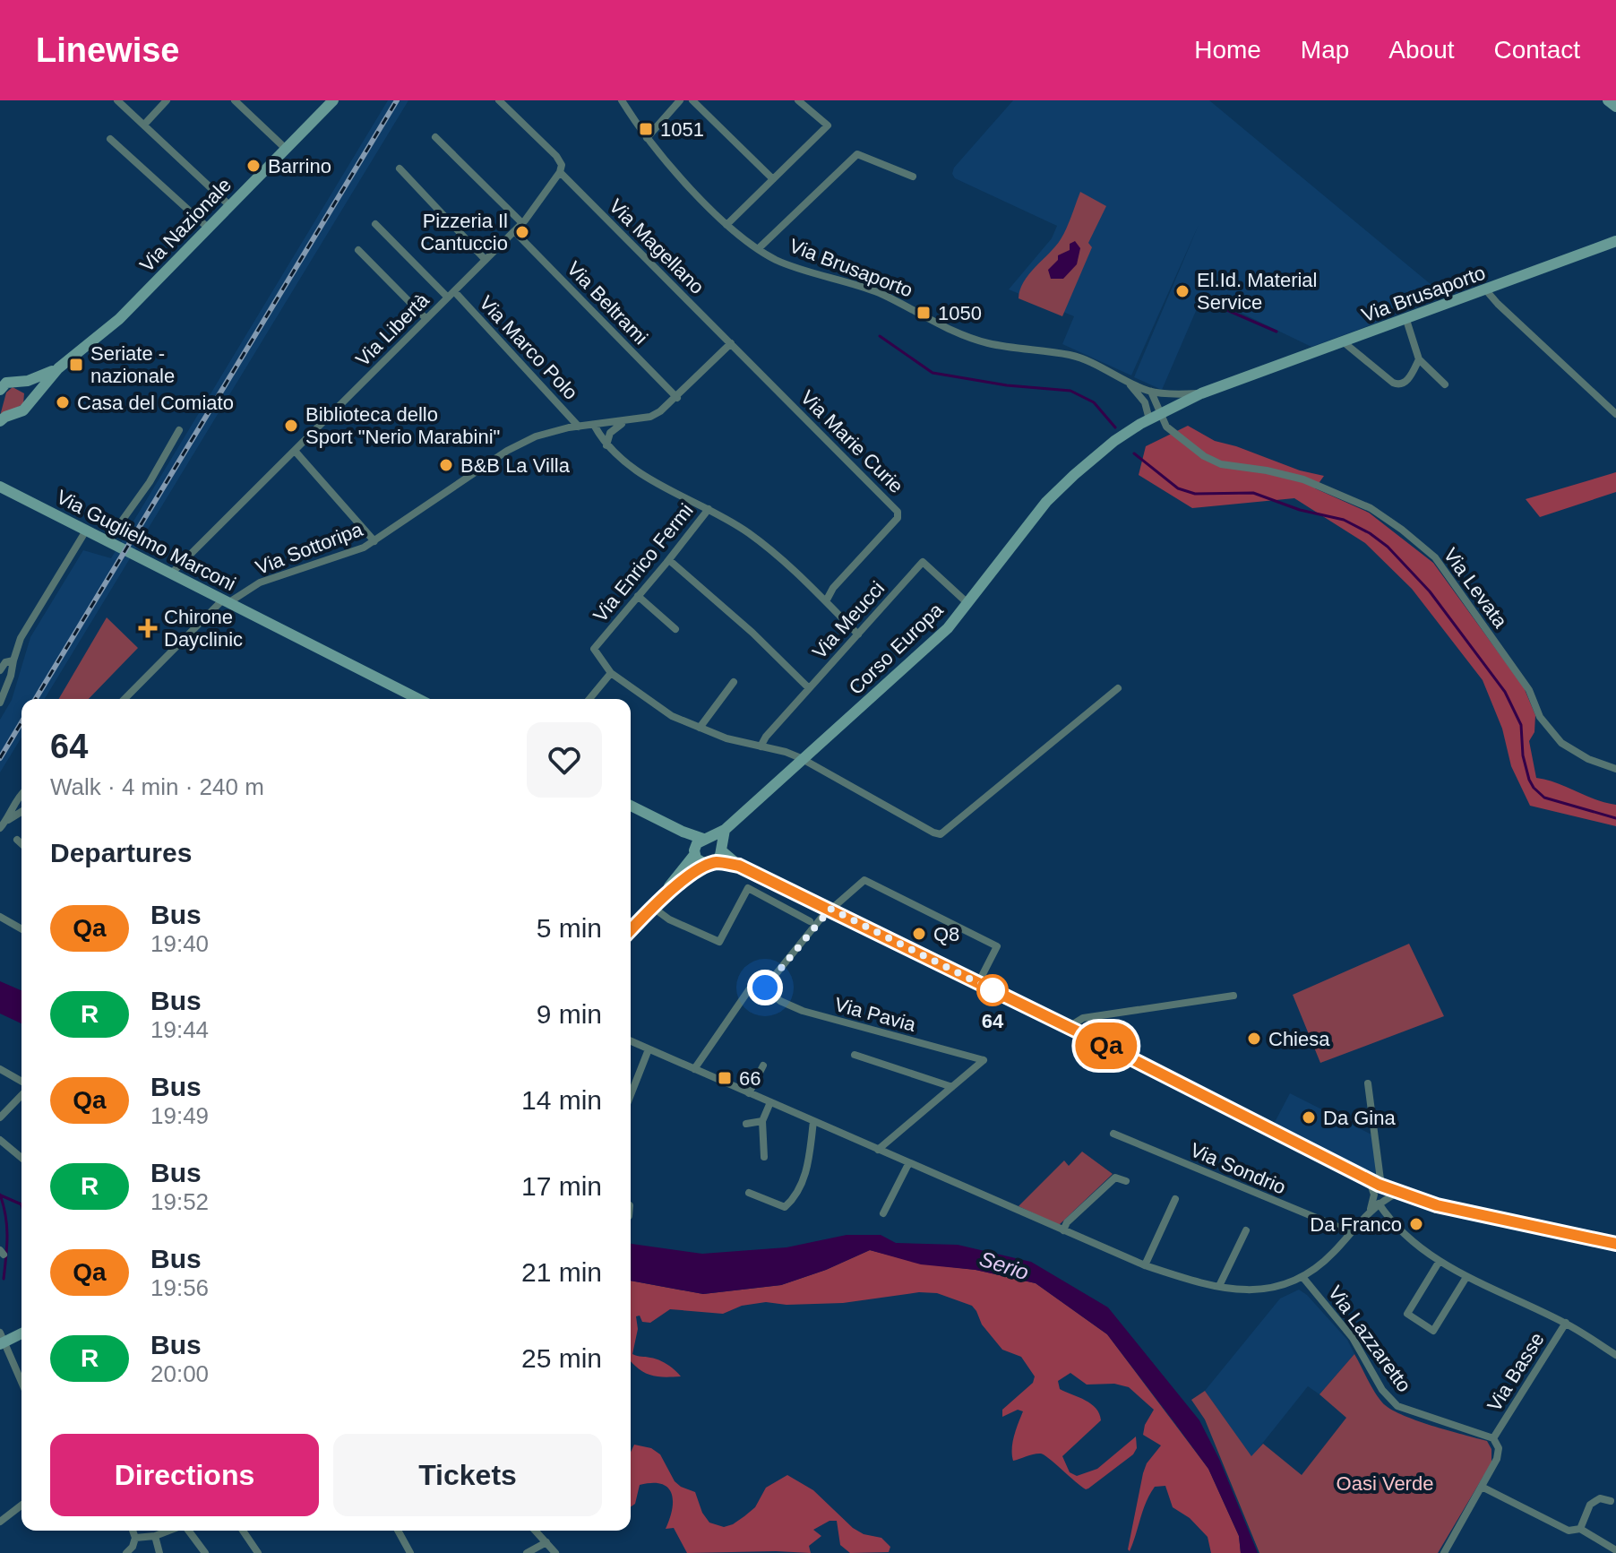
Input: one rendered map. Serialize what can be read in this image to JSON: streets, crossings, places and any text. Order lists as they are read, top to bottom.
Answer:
{
  "streets": {
    "main road": [
      "Via Nazionale",
      "Via Brusaporto",
      "Via Guglielmo Marconi",
      "Corso Europa"
    ],
    "street": [
      "Via Magellano",
      "Via Beltrami",
      "Via Libertà",
      "Via Marco Polo",
      "Via Marie Curie",
      "Via Sottoripa",
      "Via Enrico Fermi",
      "Via Levata",
      "Via Meucci",
      "Via Pavia",
      "Via Sondrio",
      "Via Lazzaretto",
      "Via Basse"
    ]
  },
  "crossings": [
    ["Via Magellano", "Via Libertà"],
    ["Via Magellano", "Via Marie Curie"],
    ["Via Magellano", "Via Sottoripa"],
    ["Via Brusaporto", "Via Levata"],
    ["Via Brusaporto", "Corso Europa"],
    ["Via Beltrami", "Via Libertà"],
    ["Via Beltrami", "Via Sottoripa"],
    ["Via Libertà", "Via Marco Polo"],
    ["Via Libertà", "Via Guglielmo Marconi"],
    ["Via Marco Polo", "Via Sottoripa"],
    ["Via Marie Curie", "Via Sottoripa"],
    ["Via Guglielmo Marconi", "Via Sottoripa"],
    ["Via Meucci", "Corso Europa"],
    ["Via Lazzaretto", "Via Basse"]
  ],
  "water": ["Serio"],
  "parks": ["Oasi Verde"],
  "places": {
    "transit": [
      "1051",
      "1050",
      "Seriate - nazionale",
      "66"
    ],
    "other": [
      "Barrino",
      "Pizzeria Il Cantuccio",
      "El.Id. Material Service",
      "Casa del Comiato",
      "Biblioteca dello Sport \"Nerio Marabini\"",
      "B&B La Villa",
      "Q8",
      "64",
      "Chiesa",
      "Da Gina",
      "Da Franco"
    ],
    "health": ["Chirone Dayclinic"]
  },
  "lines": ["bus line Qa"],
  "page": {
    "header": "Linewise",
    "nav": [
      "Home",
      "Map",
      "About",
      "Contact"
    ],
    "on_map": "Qa",
    "heading": [
      ["64", "Walk · 4 min · 240 m"],
      "Departures"
    ],
    "list": [
      {
        "mark": "Qa",
        "name": "Bus",
        "note": "19:40",
        "value": "5 min"
      },
      {
        "mark": "R",
        "name": "Bus",
        "note": "19:44",
        "value": "9 min"
      },
      {
        "mark": "Qa",
        "name": "Bus",
        "note": "19:49",
        "value": "14 min"
      },
      {
        "mark": "R",
        "name": "Bus",
        "note": "19:52",
        "value": "17 min"
      },
      {
        "mark": "Qa",
        "name": "Bus",
        "note": "19:56",
        "value": "21 min"
      },
      {
        "mark": "R",
        "name": "Bus",
        "note": "20:00",
        "value": "25 min"
      }
    ],
    "buttons": ["Directions", "Tickets"]
  }
}
